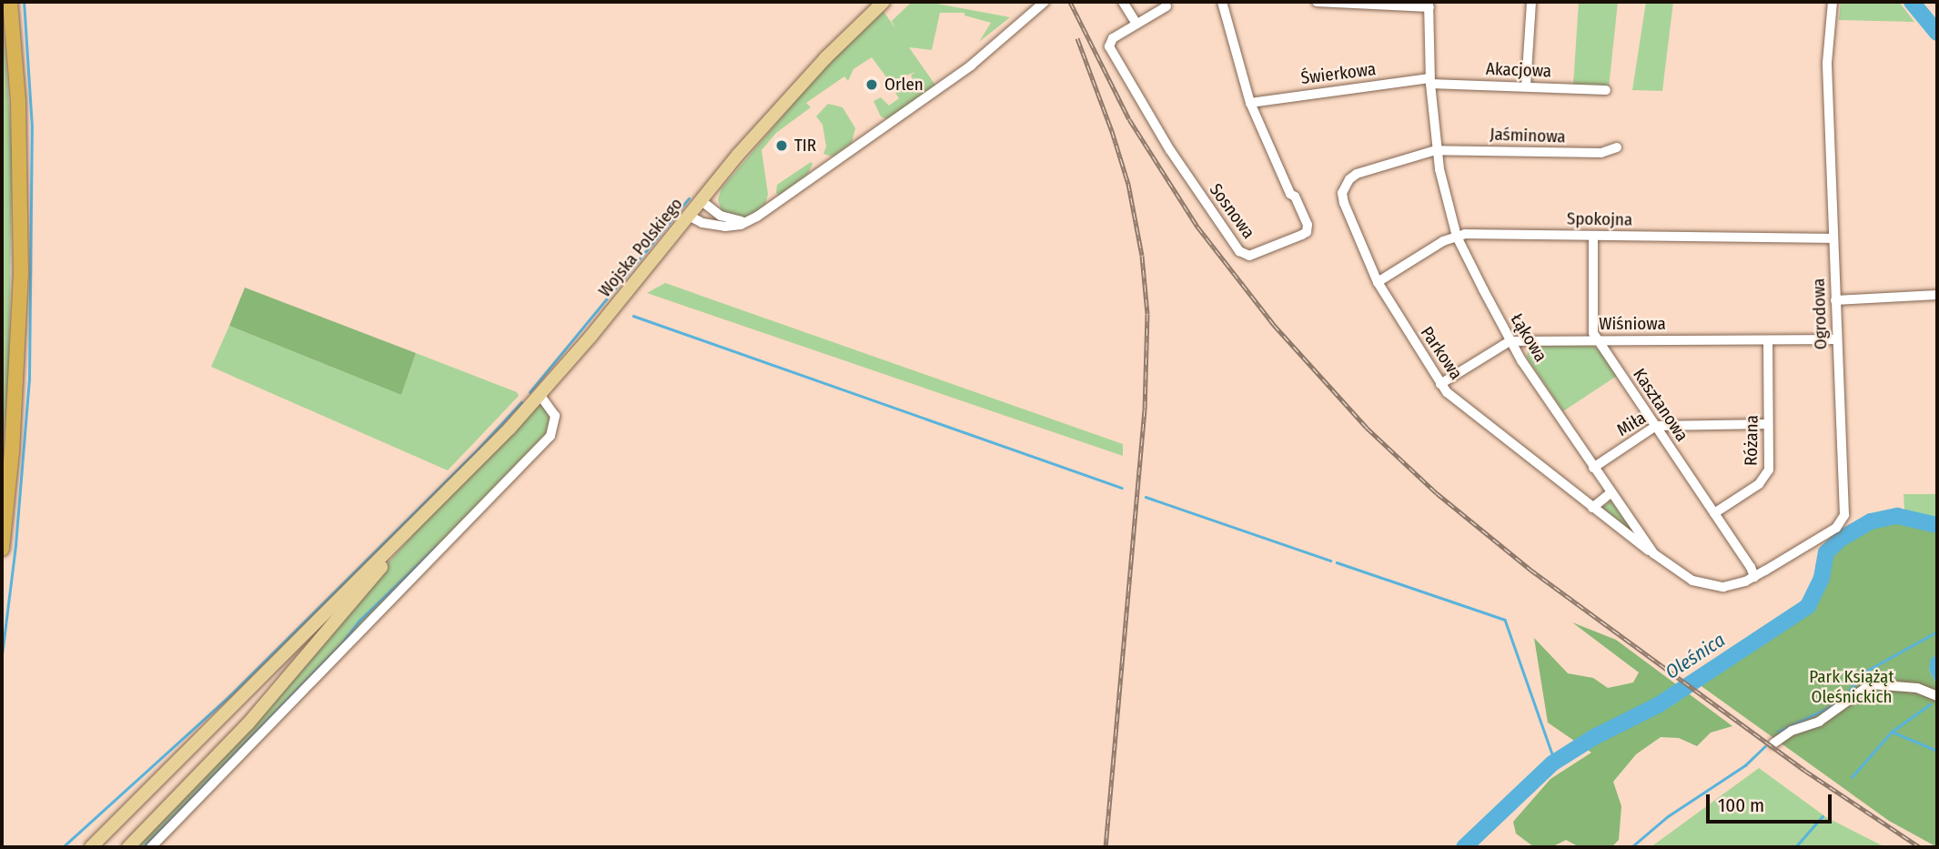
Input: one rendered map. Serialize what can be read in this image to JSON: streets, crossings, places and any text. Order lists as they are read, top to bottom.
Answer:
{
  "streets": {
    "main road": ["Wojska Polskiego"],
    "street": [
      "Akacjowa",
      "Świerkowa",
      "Jaśminowa",
      "Sosnowa",
      "Spokojna",
      "Ogrodowa",
      "Wiśniowa",
      "Łąkowa",
      "Parkowa",
      "Kasztanowa",
      "Miła",
      "Różana"
    ]
  },
  "crossings": [
    ["Akacjowa", "Świerkowa"],
    ["Akacjowa", "Łąkowa"],
    ["Świerkowa", "Sosnowa"],
    ["Świerkowa", "Łąkowa"],
    ["Jaśminowa", "Łąkowa"],
    ["Jaśminowa", "Parkowa"],
    ["Spokojna", "Ogrodowa"],
    ["Spokojna", "Łąkowa"],
    ["Spokojna", "Parkowa"],
    ["Spokojna", "Kasztanowa"],
    ["Ogrodowa", "Wiśniowa"],
    ["Ogrodowa", "Łąkowa"],
    ["Ogrodowa", "Kasztanowa"],
    ["Wiśniowa", "Łąkowa"],
    ["Wiśniowa", "Kasztanowa"],
    ["Wiśniowa", "Różana"],
    ["Łąkowa", "Parkowa"],
    ["Łąkowa", "Kasztanowa"],
    ["Łąkowa", "Miła"],
    ["Kasztanowa", "Miła"],
    ["Kasztanowa", "Różana"],
    ["Miła", "Różana"]
  ],
  "water": ["Oleśnica"],
  "parks": ["Park Książąt Oleśnickich"],
  "places": ["Orlen", "TIR"],
  "scale_bar": "100 m"
}
